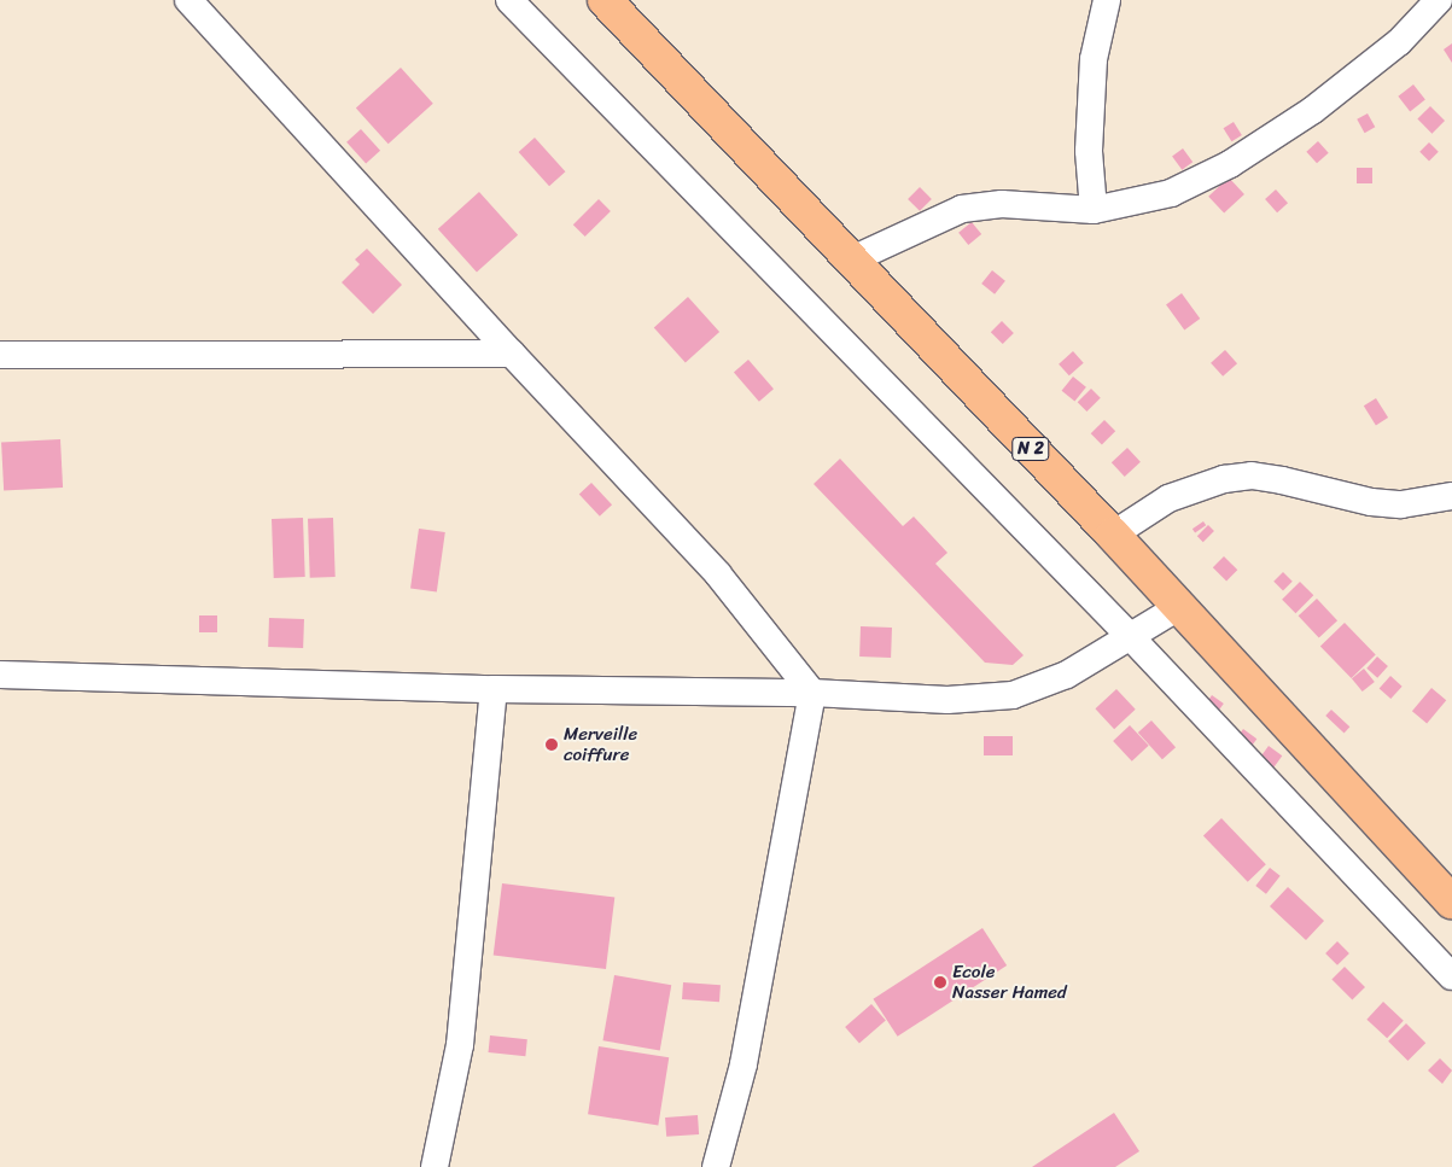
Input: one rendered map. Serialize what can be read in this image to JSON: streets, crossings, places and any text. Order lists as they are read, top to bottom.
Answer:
{
  "streets": {
    "main road": ["N 2"]
  },
  "places": ["Merveille coiffure", "Ecole Nasser Hamed"]
}
